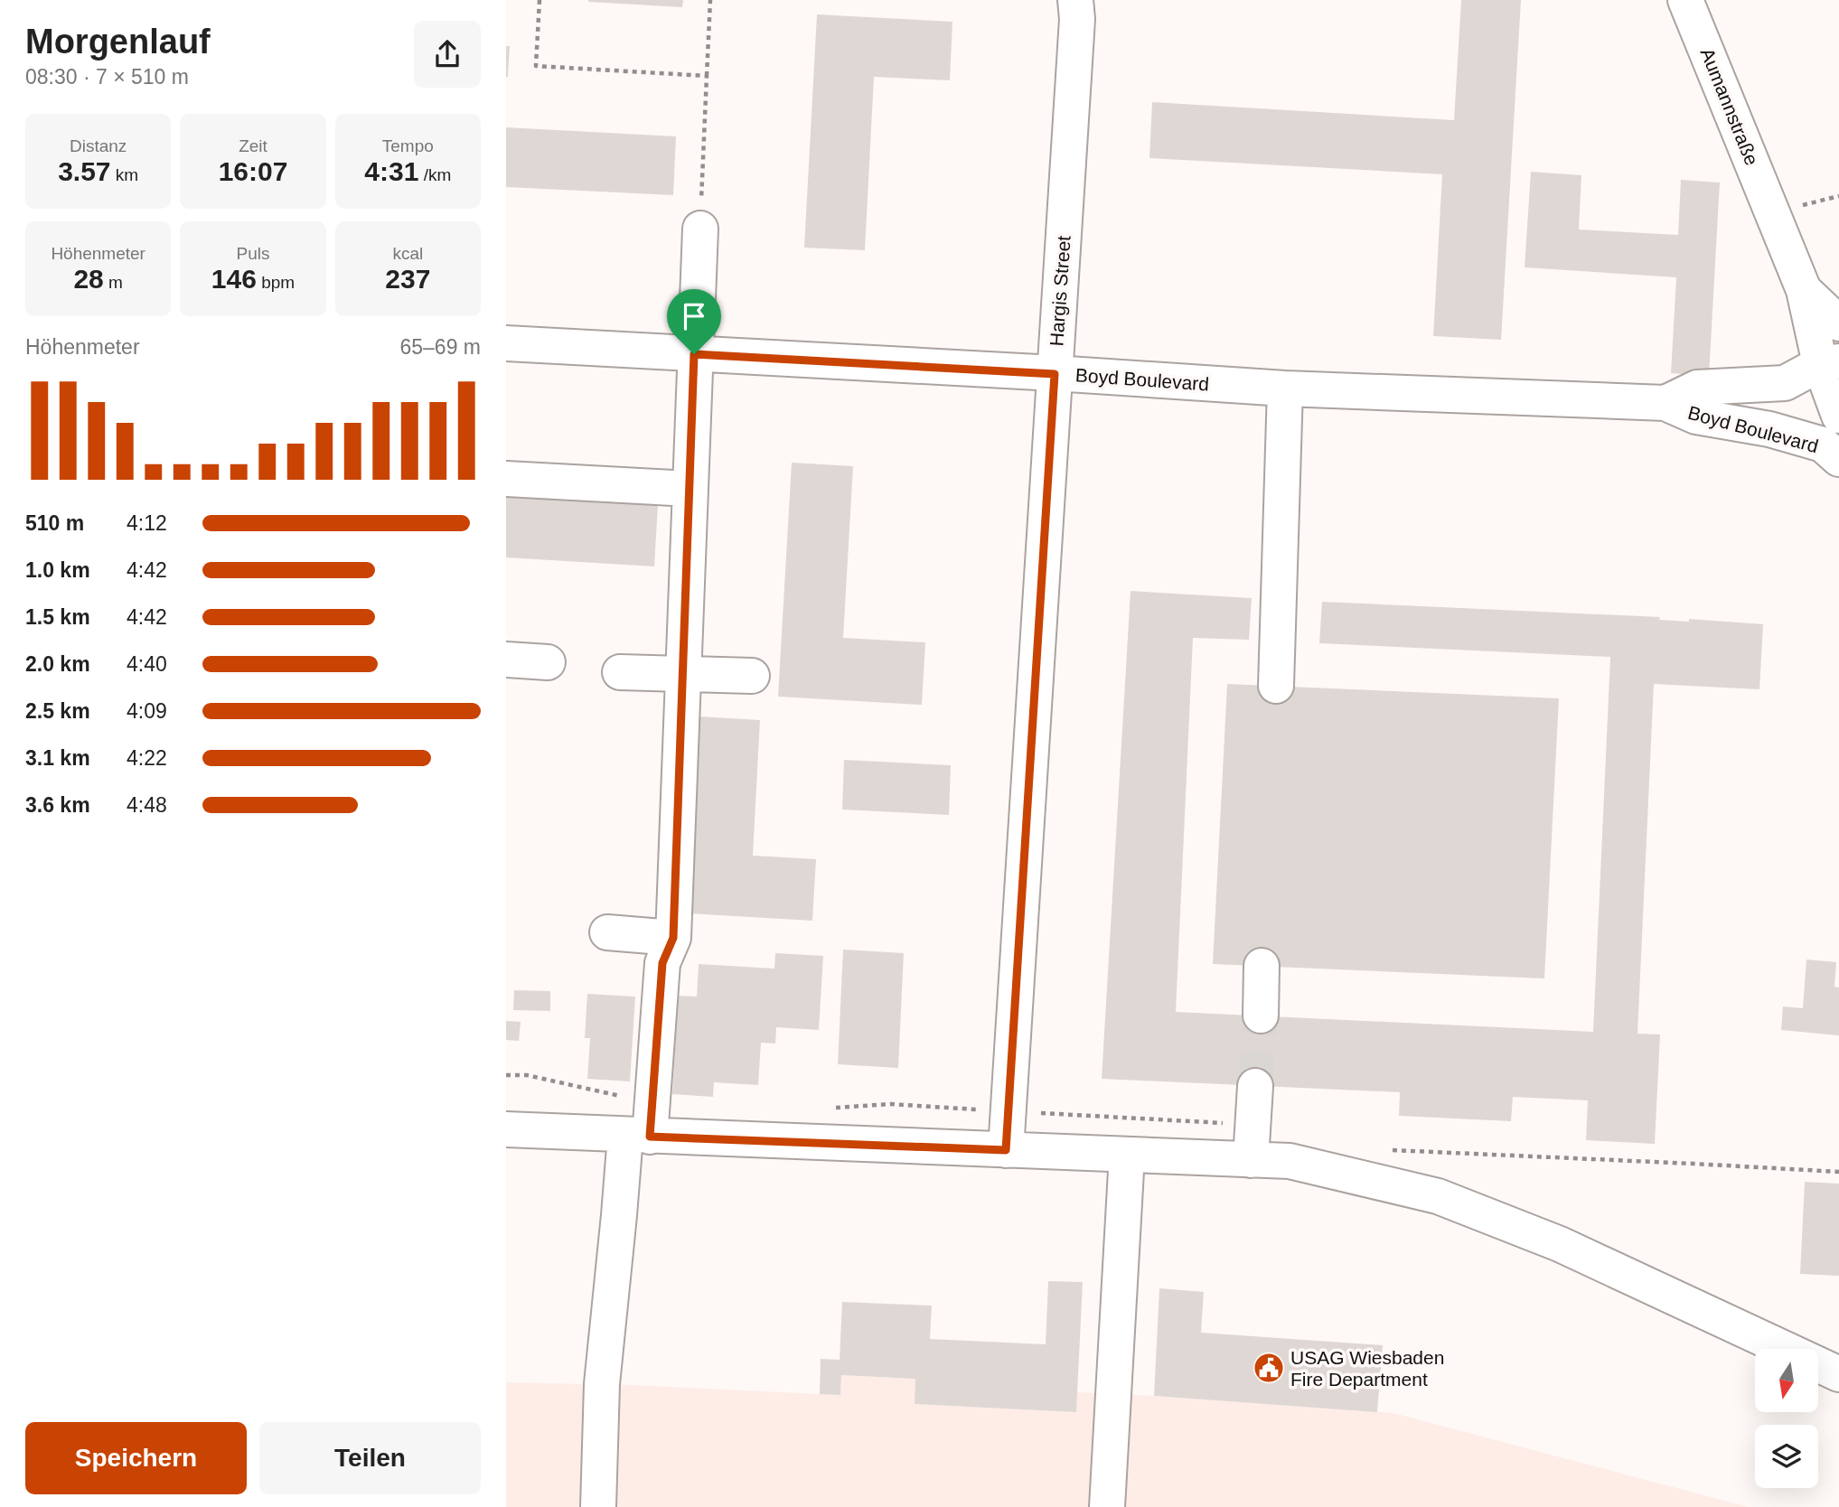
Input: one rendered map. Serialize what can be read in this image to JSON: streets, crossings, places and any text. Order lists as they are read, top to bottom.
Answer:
{
  "streets": {
    "street": ["Aumannstraße", "Hargis Street", "Boyd Boulevard"]
  },
  "crossings": [
    ["Aumannstraße", "Boyd Boulevard"],
    ["Hargis Street", "Boyd Boulevard"]
  ],
  "places": {
    "public building": ["USAG Wiesbaden Fire Department"]
  },
  "north": "bottom",
  "page": {
    "heading": ["Morgenlauf", "08:30 · 7 × 510 m"],
    "stats": [
      ["Distanz", "3.57 km"],
      ["Zeit", "16:07"],
      ["Tempo", "4:31 /km"],
      ["Höhenmeter", "28 m"],
      ["Puls", "146 bpm"],
      ["kcal", "237"]
    ],
    "chart": ["Höhenmeter", "65–69 m"],
    "list": [
      {
        "name": "510 m",
        "note": "4:12"
      },
      {
        "name": "1.0 km",
        "note": "4:42"
      },
      {
        "name": "1.5 km",
        "note": "4:42"
      },
      {
        "name": "2.0 km",
        "note": "4:40"
      },
      {
        "name": "2.5 km",
        "note": "4:09"
      },
      {
        "name": "3.1 km",
        "note": "4:22"
      },
      {
        "name": "3.6 km",
        "note": "4:48"
      }
    ],
    "buttons": ["Speichern", "Teilen"]
  }
}
